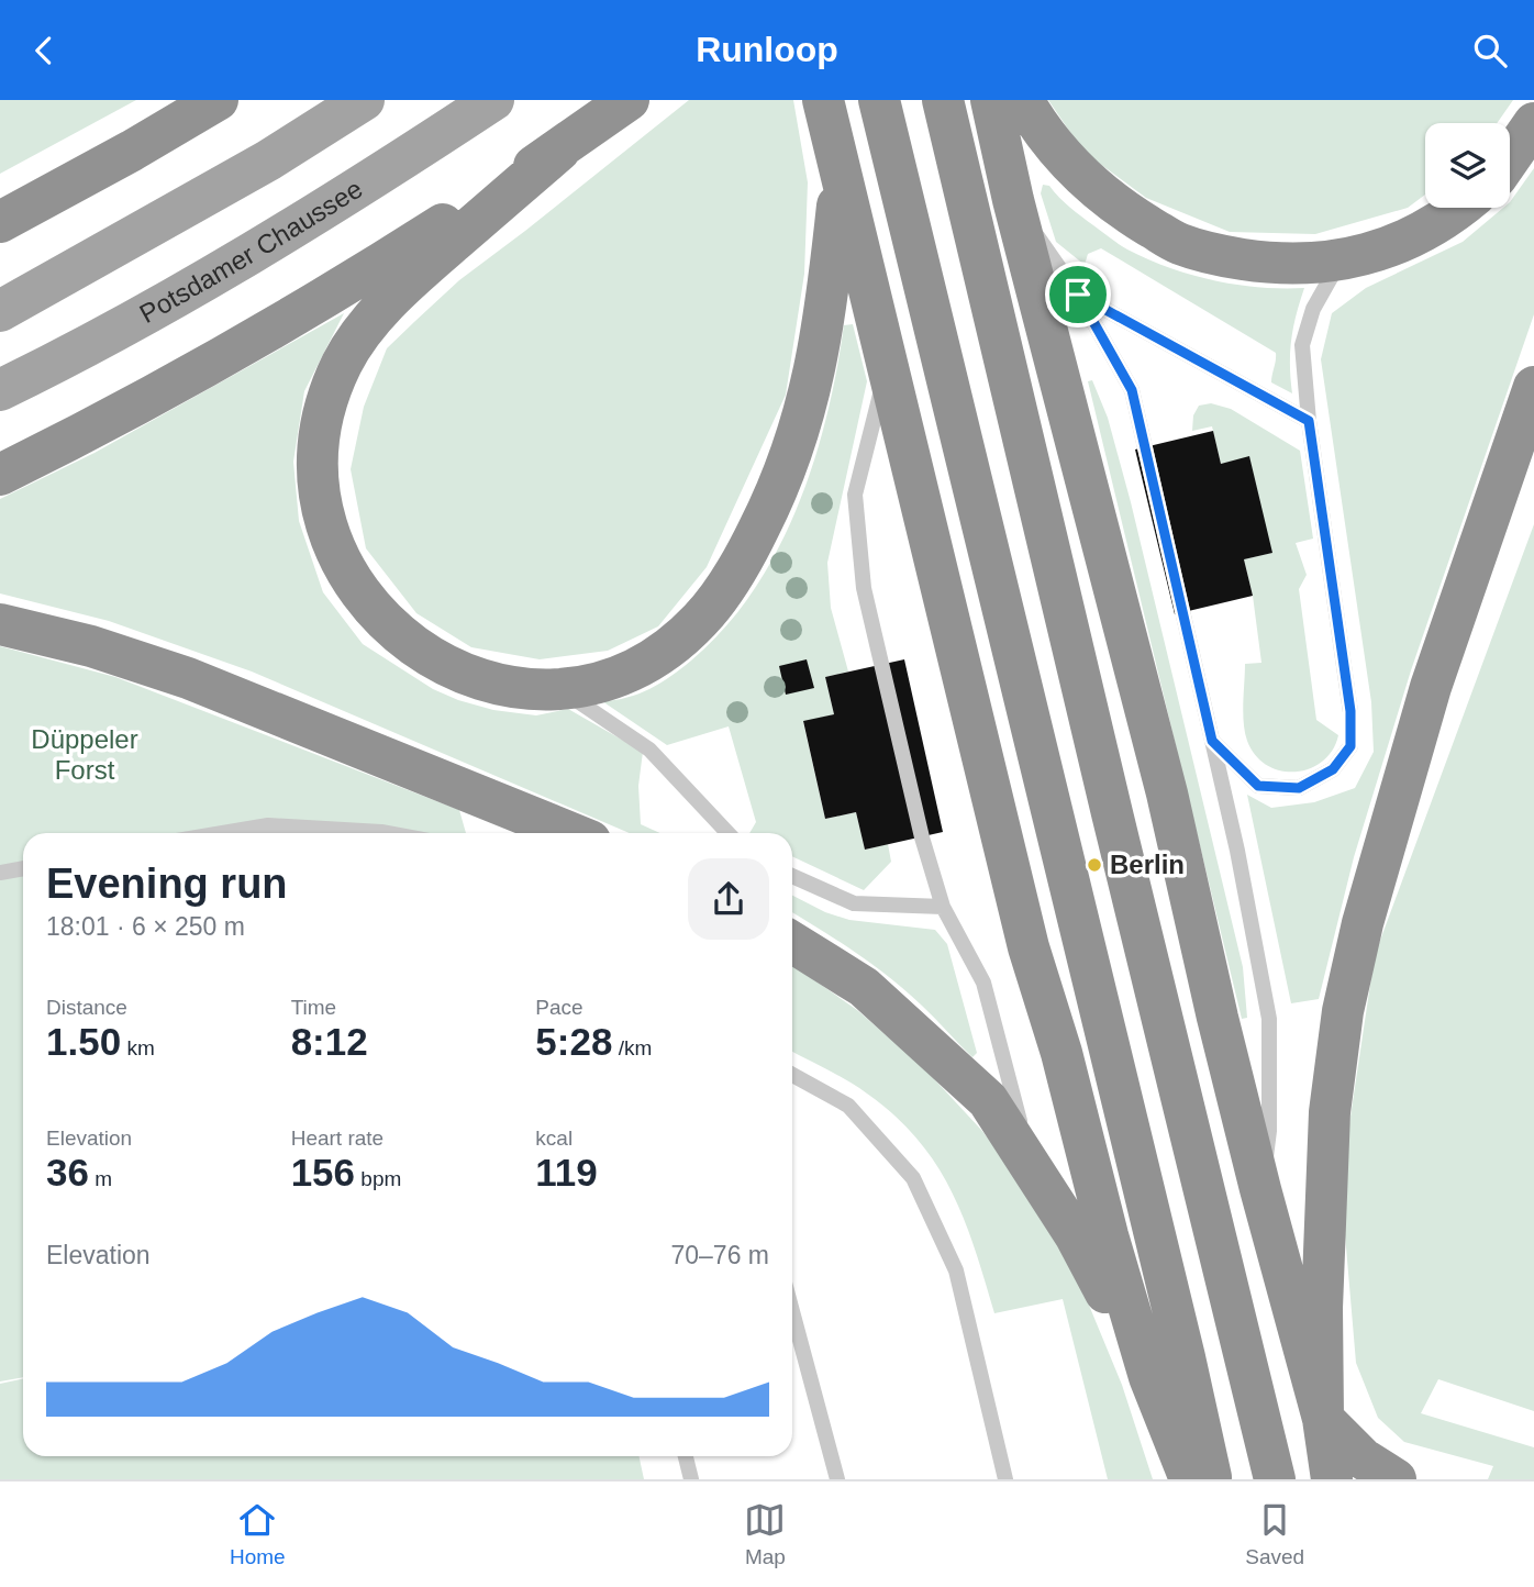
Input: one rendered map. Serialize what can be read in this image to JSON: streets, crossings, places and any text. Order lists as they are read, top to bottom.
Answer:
{
  "streets": {
    "main road": ["Potsdamer Chaussee"]
  },
  "parks": ["Düppeler Forst"],
  "places": ["Berlin"],
  "page": {
    "header": "Runloop",
    "heading": ["Evening run", "18:01 · 6 × 250 m"],
    "stats": [
      ["Distance", "1.50 km"],
      ["Time", "8:12"],
      ["Pace", "5:28 /km"],
      ["Elevation", "36 m"],
      ["Heart rate", "156 bpm"],
      ["kcal", "119"]
    ],
    "chart": ["Elevation", "70–76 m"],
    "tabs": ["Home", "Map", "Saved"]
  }
}
